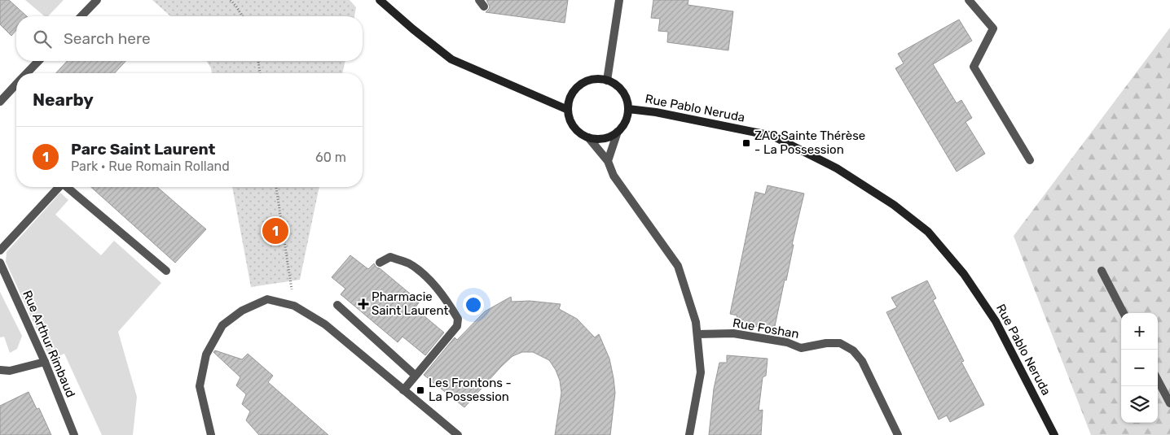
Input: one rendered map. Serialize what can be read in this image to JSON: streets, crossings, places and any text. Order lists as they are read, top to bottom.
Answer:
{
  "streets": {
    "main road": ["Rue Pablo Neruda"],
    "street": ["Rue Foshan", "Rue Arthur Rimbaud"]
  },
  "places": {
    "transit": ["ZAC Sainte Thérèse - La Possession", "Les Frontons - La Possession"],
    "health": ["Pharmacie Saint Laurent"]
  },
  "page": {
    "search": "Search here",
    "heading": "Nearby",
    "list": [
      {
        "mark": "1",
        "name": "Parc Saint Laurent",
        "note": "Park · Rue Romain Rolland",
        "value": "60 m"
      }
    ],
    "pins": "1",
    "map_buttons": ["+", "−"]
  }
}
